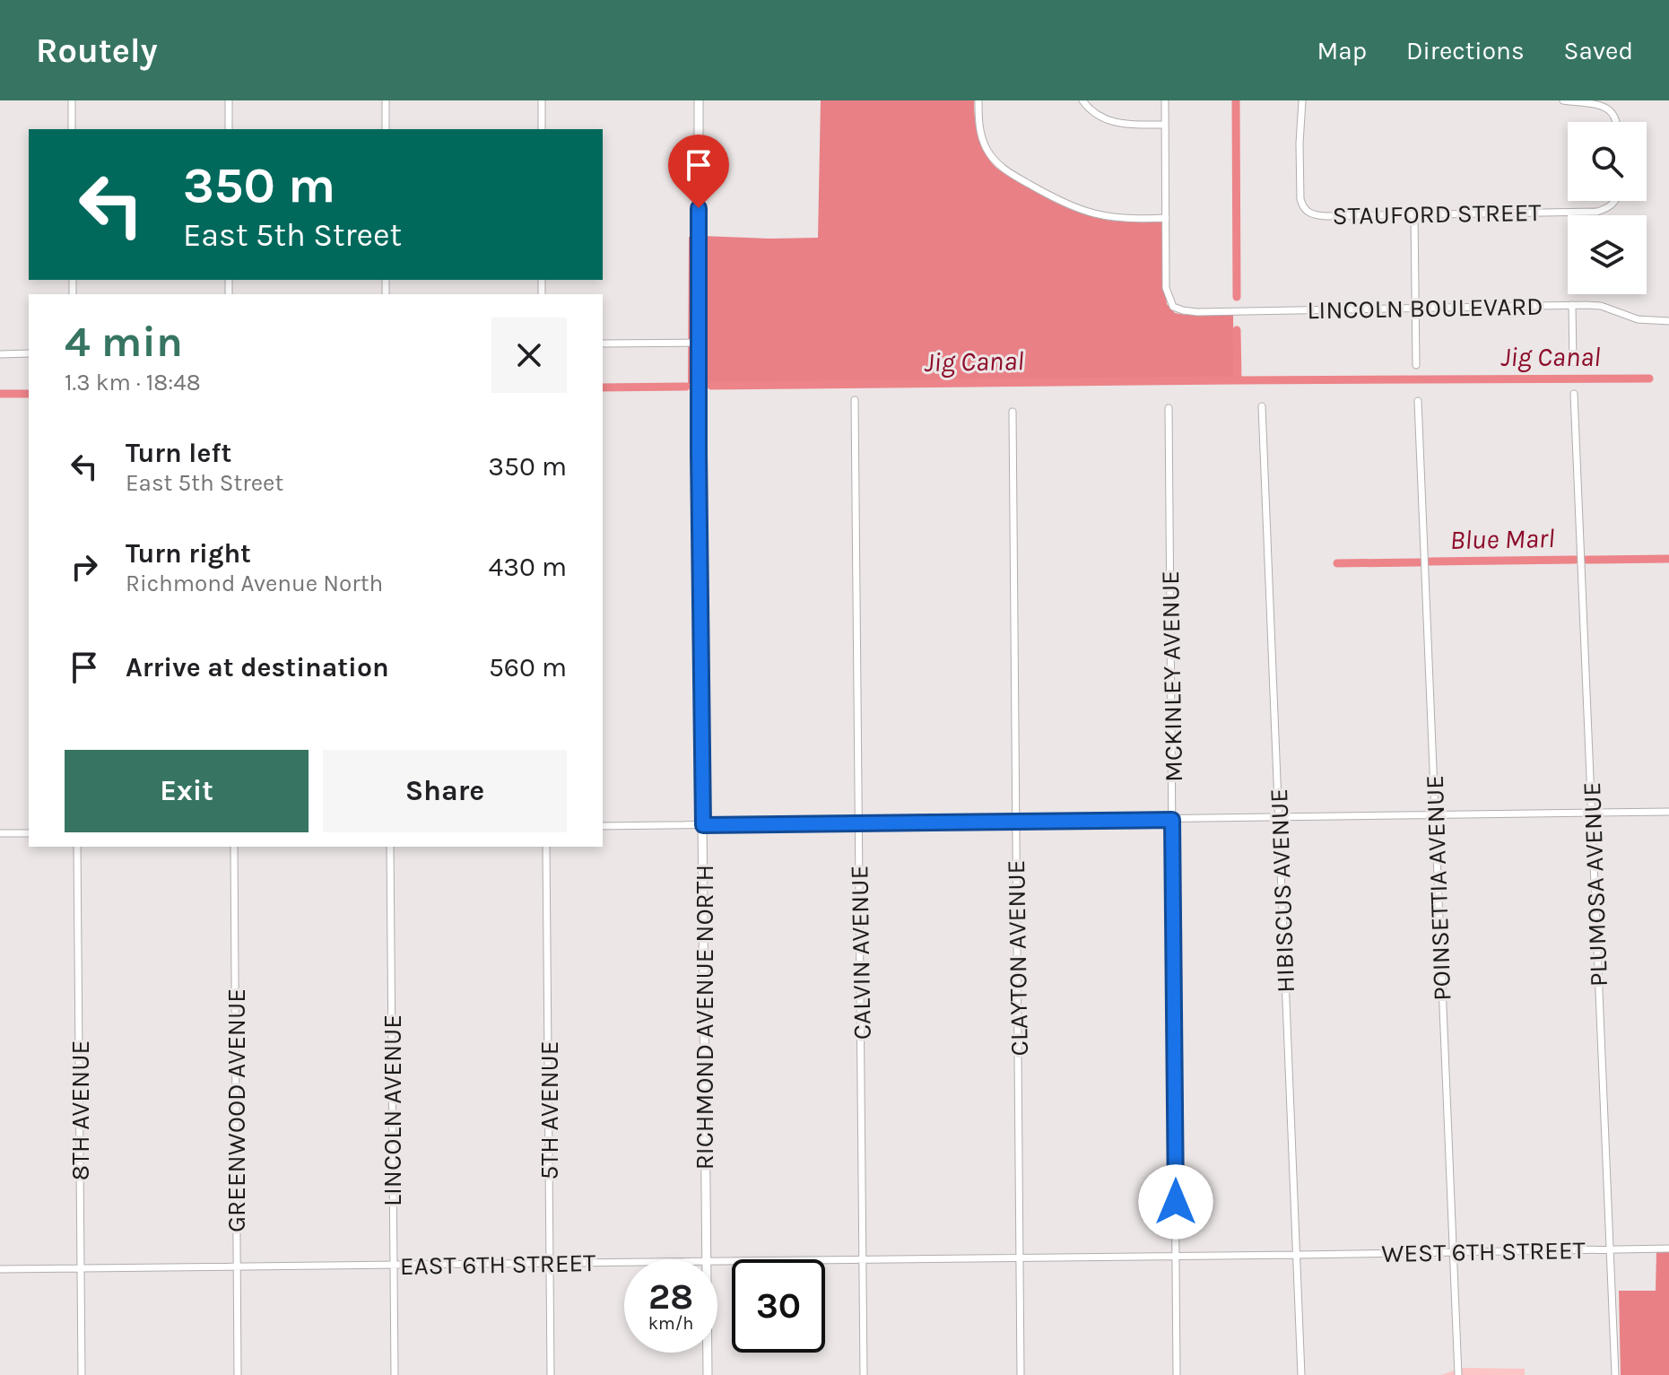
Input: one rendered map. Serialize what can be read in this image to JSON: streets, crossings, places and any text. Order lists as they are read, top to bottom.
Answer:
{
  "streets": {
    "street": [
      "STAUFORD STREET",
      "LINCOLN BOULEVARD",
      "MCKINLEY AVENUE",
      "PLUMOSA AVENUE",
      "POINSETTIA AVENUE",
      "HIBISCUS AVENUE",
      "CALVIN AVENUE",
      "CLAYTON AVENUE",
      "RICHMOND AVENUE NORTH",
      "8TH AVENUE",
      "GREENWOOD AVENUE",
      "LINCOLN AVENUE",
      "5TH AVENUE",
      "WEST 6TH STREET",
      "EAST 6TH STREET"
    ]
  },
  "crossings": [
    ["MCKINLEY AVENUE", "EAST 6TH STREET"],
    ["PLUMOSA AVENUE", "WEST 6TH STREET"],
    ["POINSETTIA AVENUE", "WEST 6TH STREET"],
    ["HIBISCUS AVENUE", "WEST 6TH STREET"],
    ["HIBISCUS AVENUE", "EAST 6TH STREET"],
    ["CALVIN AVENUE", "EAST 6TH STREET"],
    ["CLAYTON AVENUE", "EAST 6TH STREET"],
    ["8TH AVENUE", "EAST 6TH STREET"],
    ["GREENWOOD AVENUE", "EAST 6TH STREET"],
    ["LINCOLN AVENUE", "EAST 6TH STREET"],
    ["5TH AVENUE", "EAST 6TH STREET"],
    ["WEST 6TH STREET", "EAST 6TH STREET"]
  ],
  "water": ["Jig Canal", "Blue Marl"],
  "page": {
    "header": "Routely",
    "nav": ["Map", "Directions", "Saved"],
    "turn": ["350 m", "East 5th Street"],
    "heading": ["4 min", "1.3 km · 18:48"],
    "list": [
      {
        "name": "Turn left",
        "note": "East 5th Street",
        "value": "350 m"
      },
      {
        "name": "Turn right",
        "note": "Richmond Avenue North",
        "value": "430 m"
      },
      {
        "name": "Arrive at destination",
        "value": "560 m"
      }
    ],
    "buttons": ["Exit", "Share"],
    "speed": "28 km/h",
    "limit": "30"
  }
}
